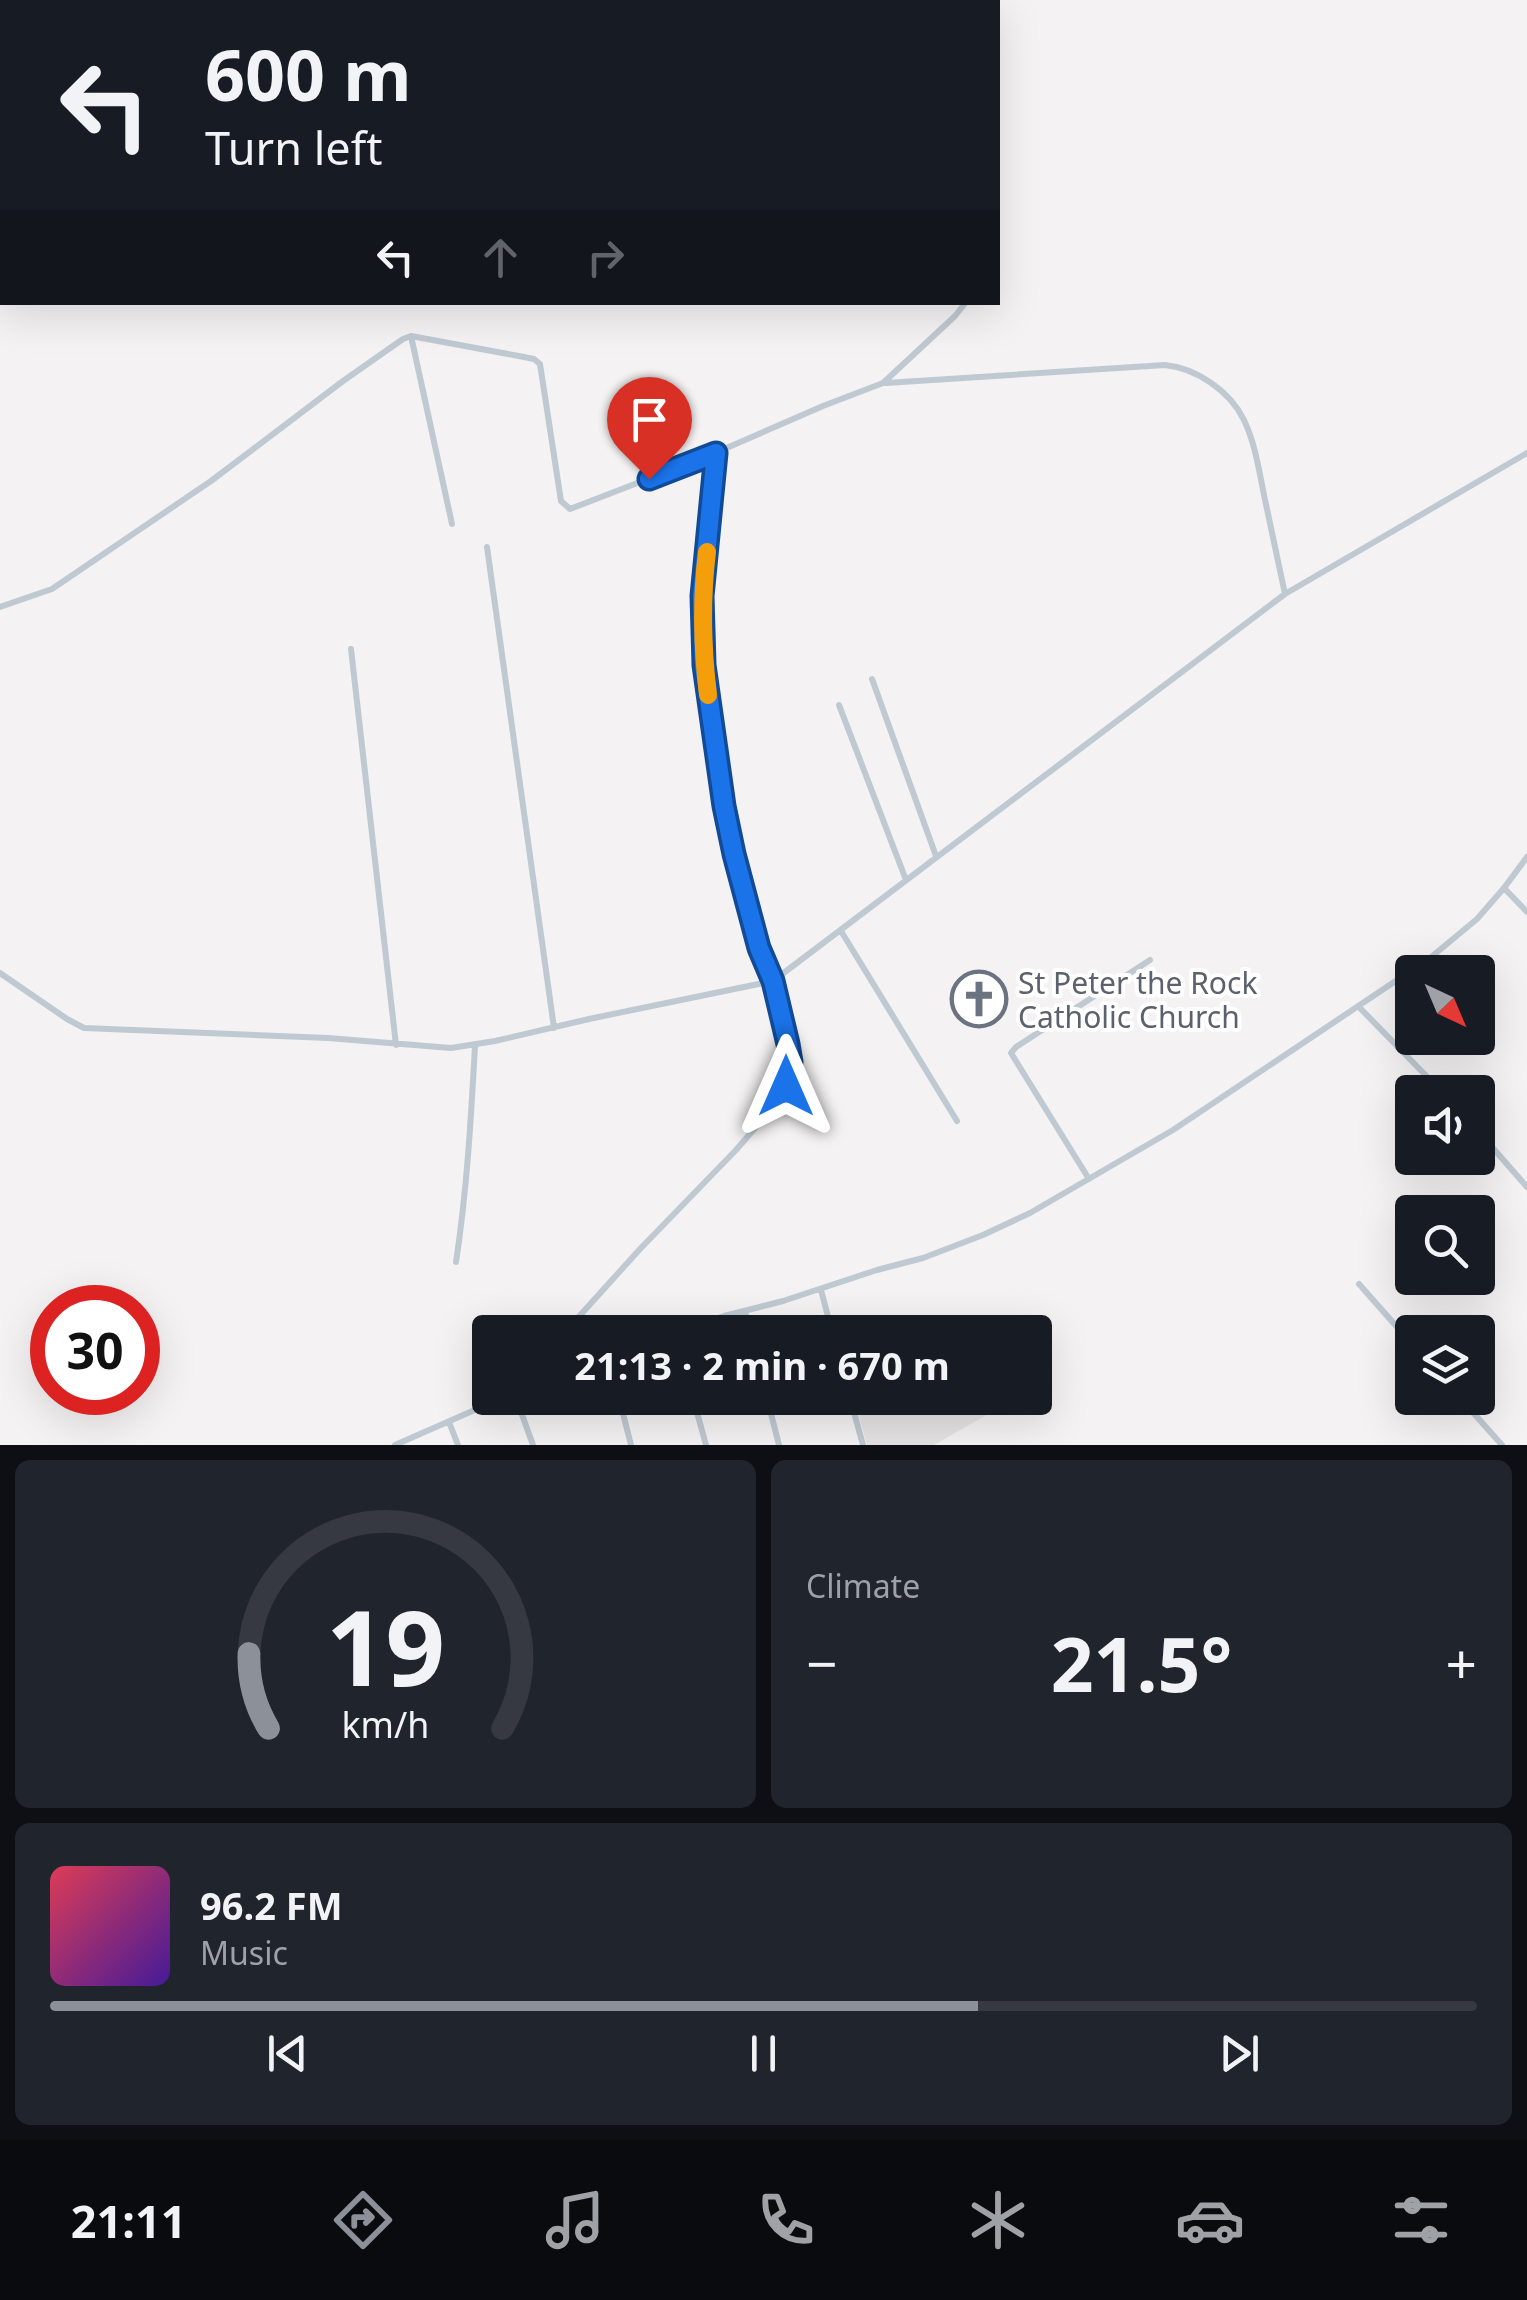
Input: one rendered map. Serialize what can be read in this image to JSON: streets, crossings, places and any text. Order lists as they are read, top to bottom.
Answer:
{
  "places": {
    "church": ["St Peter the Rock Catholic Church"]
  },
  "north": "bottom right",
  "page": {
    "turn": ["600 m", "Turn left"],
    "limit": "30",
    "trip": "21:13 · 2 min · 670 m",
    "tile": "Climate",
    "heat": ["−", "21.5°", "+"],
    "song": ["96.2 FM", "Music"],
    "tabs": "21:11",
    "gauge": ["19", "km/h"]
  }
}
